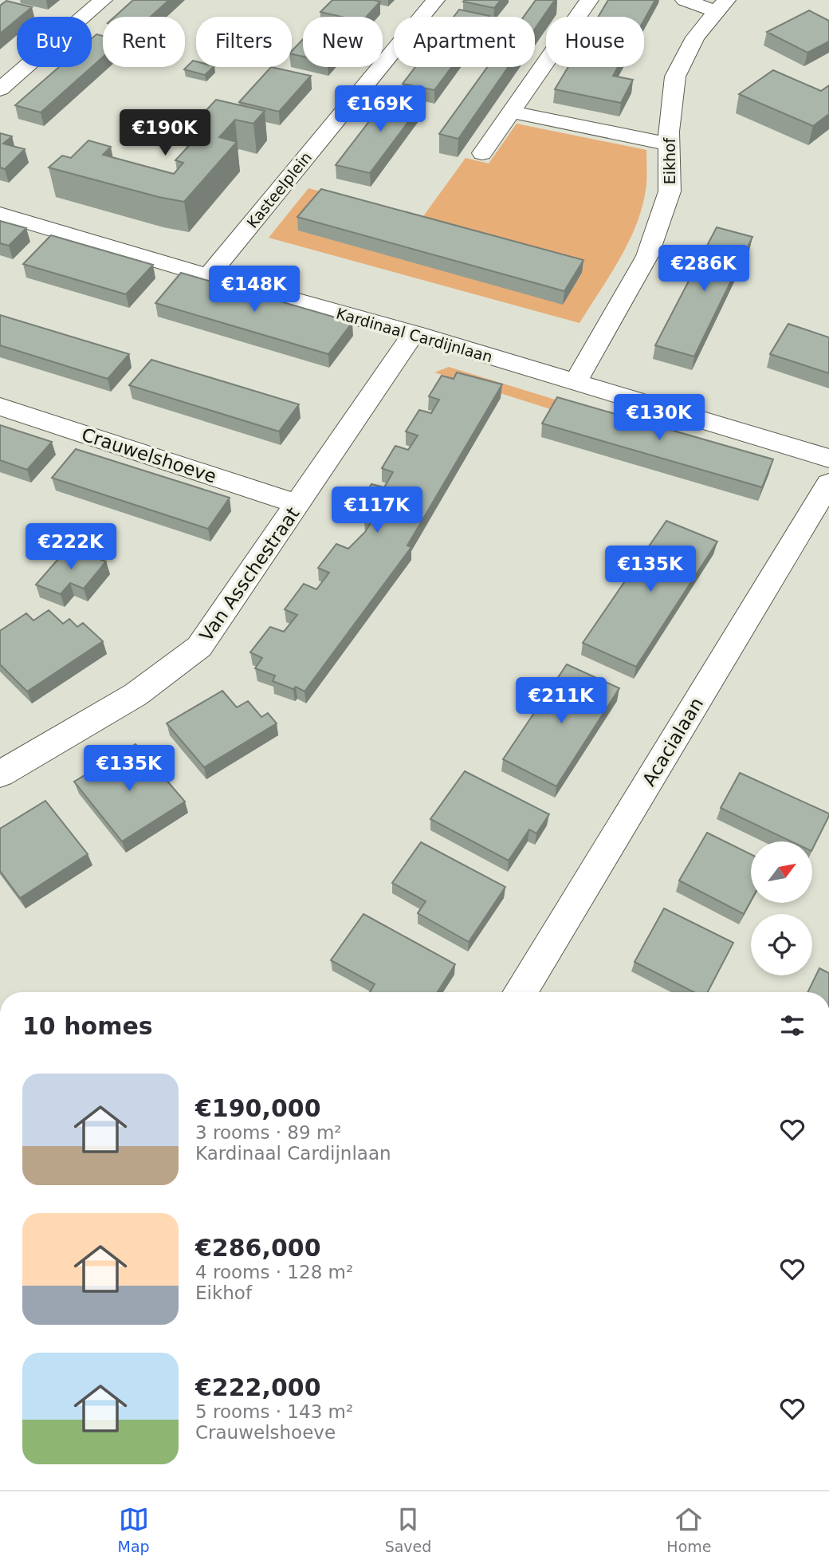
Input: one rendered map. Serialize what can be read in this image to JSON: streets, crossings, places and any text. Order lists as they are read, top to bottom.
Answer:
{
  "streets": {
    "street": [
      "Eikhof",
      "Kasteelplein",
      "Kardinaal Cardijnlaan",
      "Crauwelshoeve",
      "Van Asschestraat",
      "Acacialaan"
    ]
  },
  "crossings": [
    ["Eikhof", "Kardinaal Cardijnlaan"],
    ["Kasteelplein", "Kardinaal Cardijnlaan"],
    ["Kardinaal Cardijnlaan", "Van Asschestraat"],
    ["Crauwelshoeve", "Van Asschestraat"]
  ],
  "north": "top right",
  "page": {
    "chip": [
      "Buy",
      "Rent",
      "Filters",
      "New",
      "Apartment",
      "House"
    ],
    "price": [
      "€169K",
      "€190K",
      "€286K",
      "€148K",
      "€130K",
      "€117K",
      "€222K",
      "€135K",
      "€211K",
      "€135K"
    ],
    "heading": "10 homes",
    "list": [
      {
        "name": "€190,000",
        "note": "3 rooms · 89 m² · Kardinaal Cardijnlaan"
      },
      {
        "name": "€286,000",
        "note": "4 rooms · 128 m² · Eikhof"
      },
      {
        "name": "€222,000",
        "note": "5 rooms · 143 m² · Crauwelshoeve"
      }
    ],
    "tabs": ["Map", "Saved", "Home"]
  }
}
